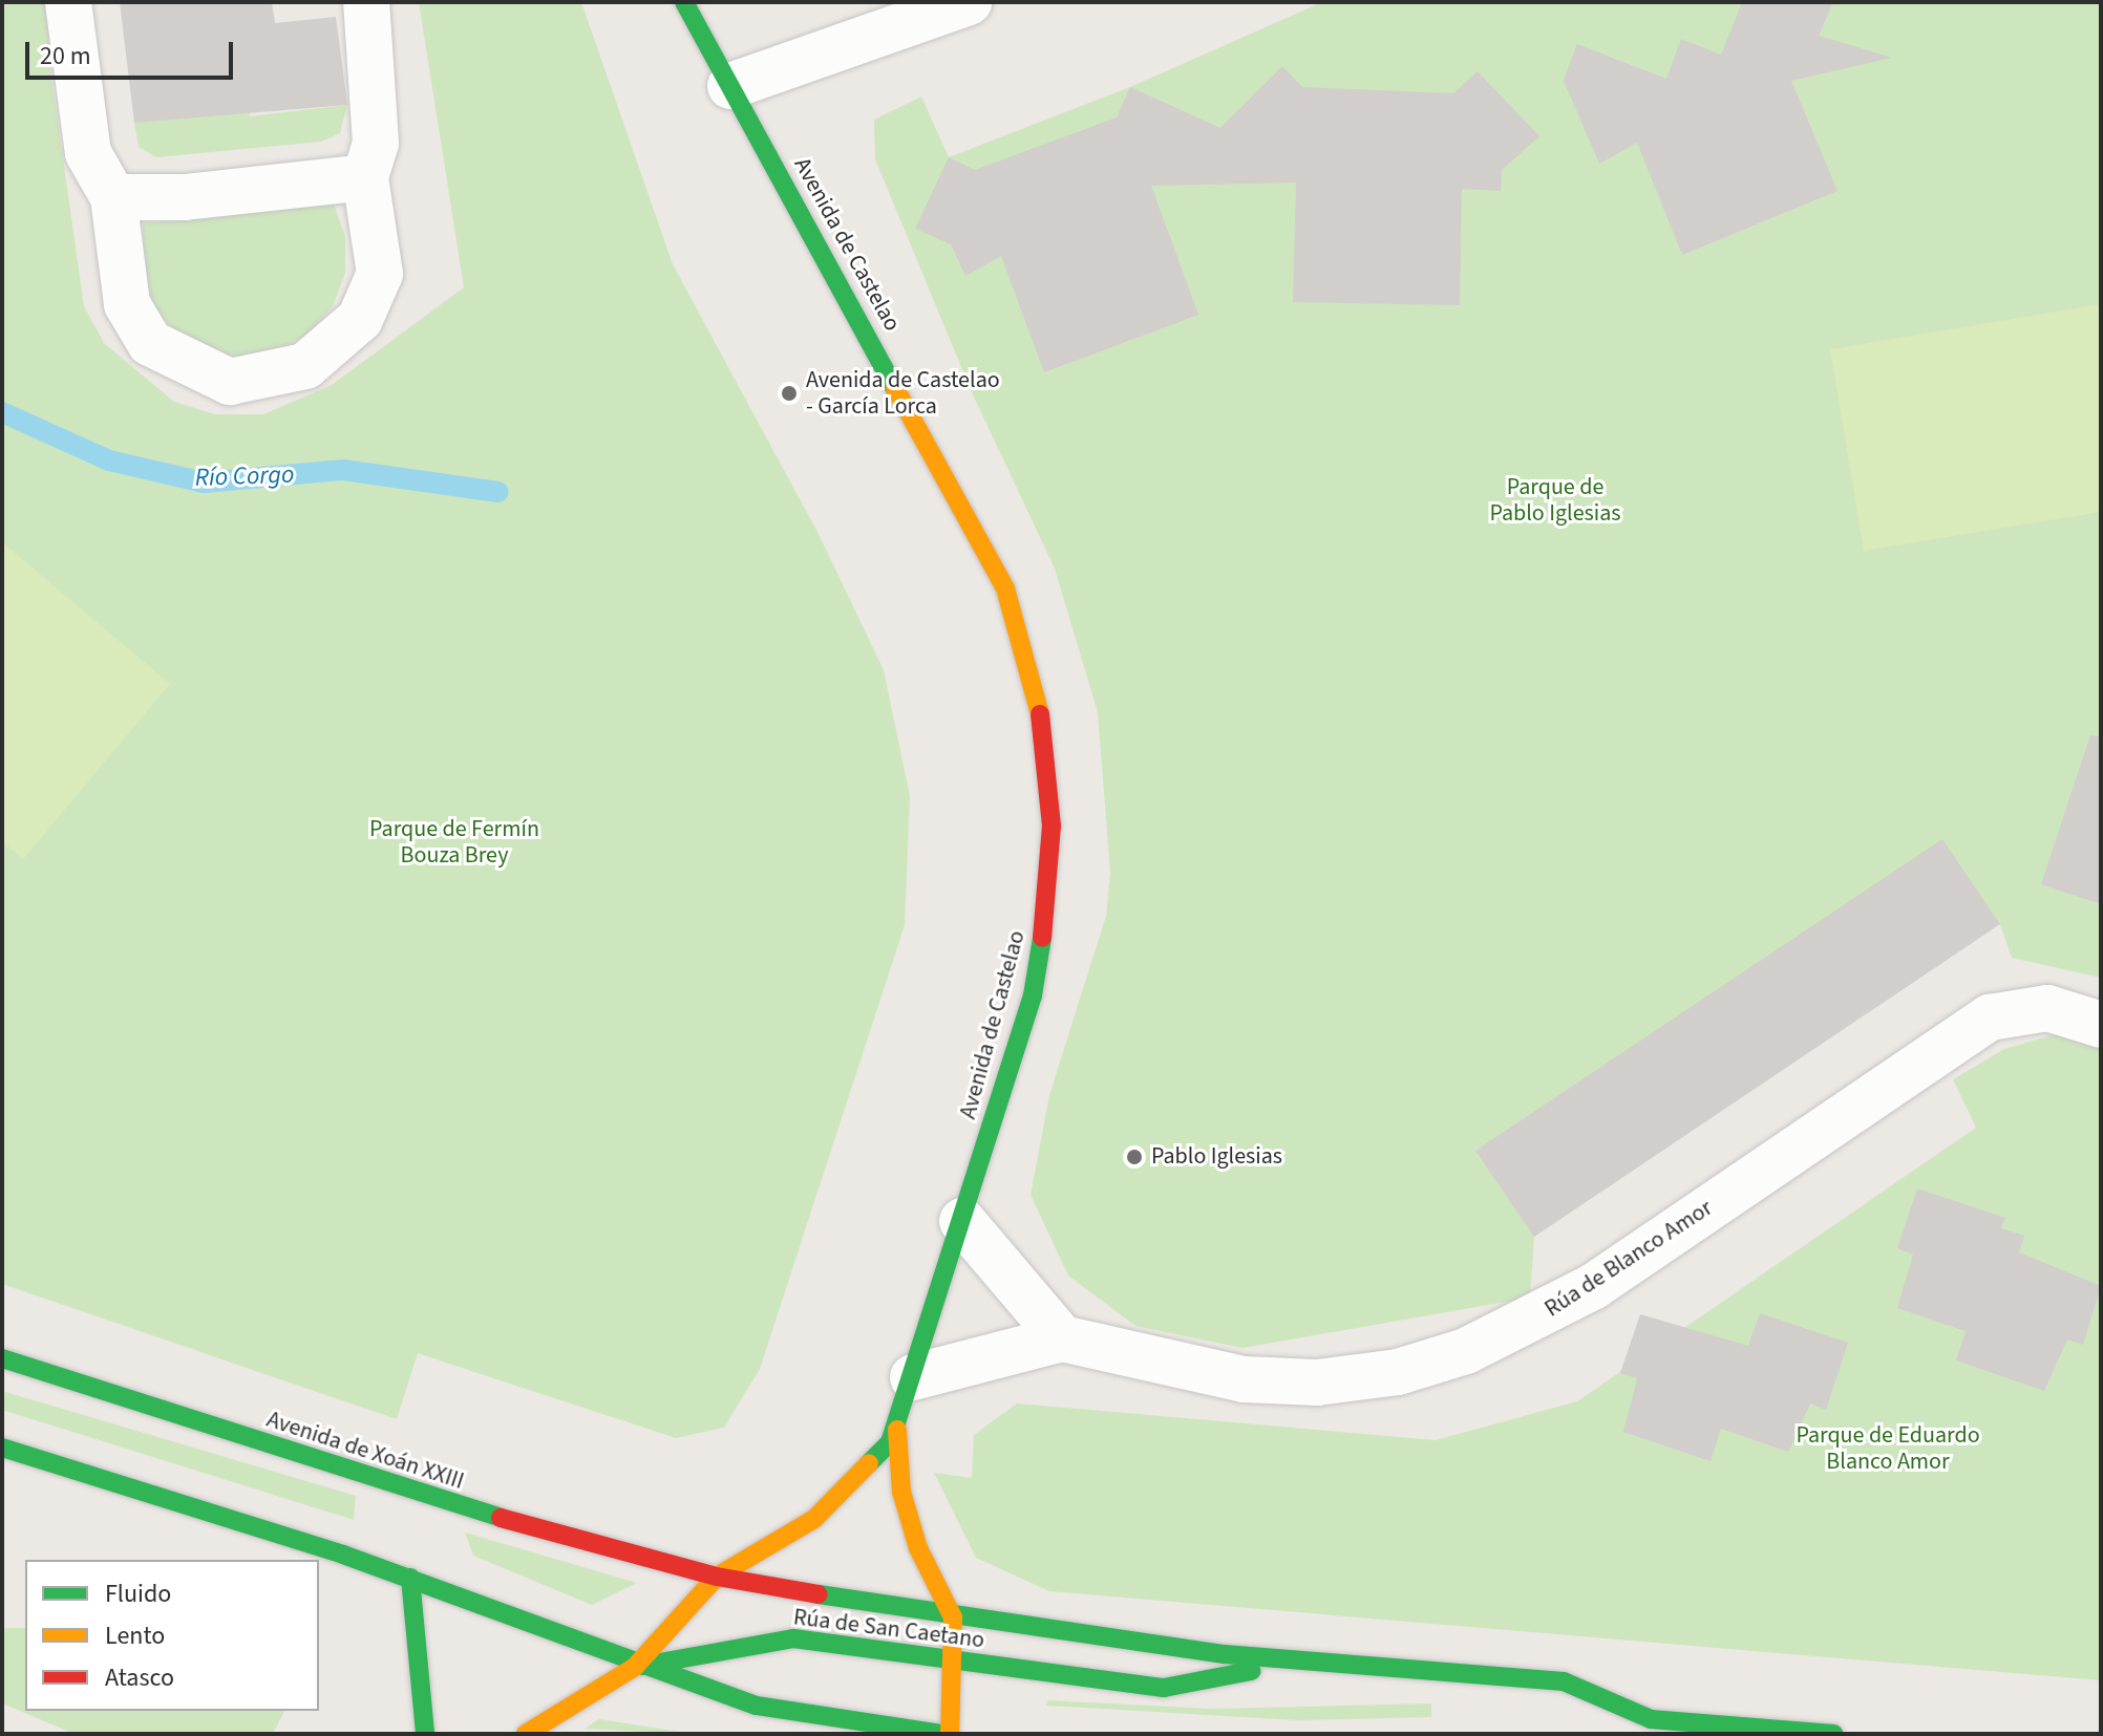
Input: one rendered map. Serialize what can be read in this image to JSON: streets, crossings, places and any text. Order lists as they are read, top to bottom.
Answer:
{
  "streets": {
    "street": [
      "Avenida de Castelao",
      "Rúa de Blanco Amor",
      "Avenida de Xoán XXIII",
      "Rúa de San Caetano"
    ]
  },
  "crossings": [
    ["Avenida de Castelao", "Rúa de Blanco Amor"],
    ["Avenida de Xoán XXIII", "Rúa de San Caetano"]
  ],
  "water": ["Río Corgo"],
  "parks": ["Parque de Pablo Iglesias", "Parque de Fermín Bouza Brey", "Parque de Eduardo Blanco Amor"],
  "places": ["Avenida de Castelao - García Lorca", "Pablo Iglesias"],
  "legend": ["Fluido", "Lento", "Atasco"],
  "scale_bar": "20 m"
}
